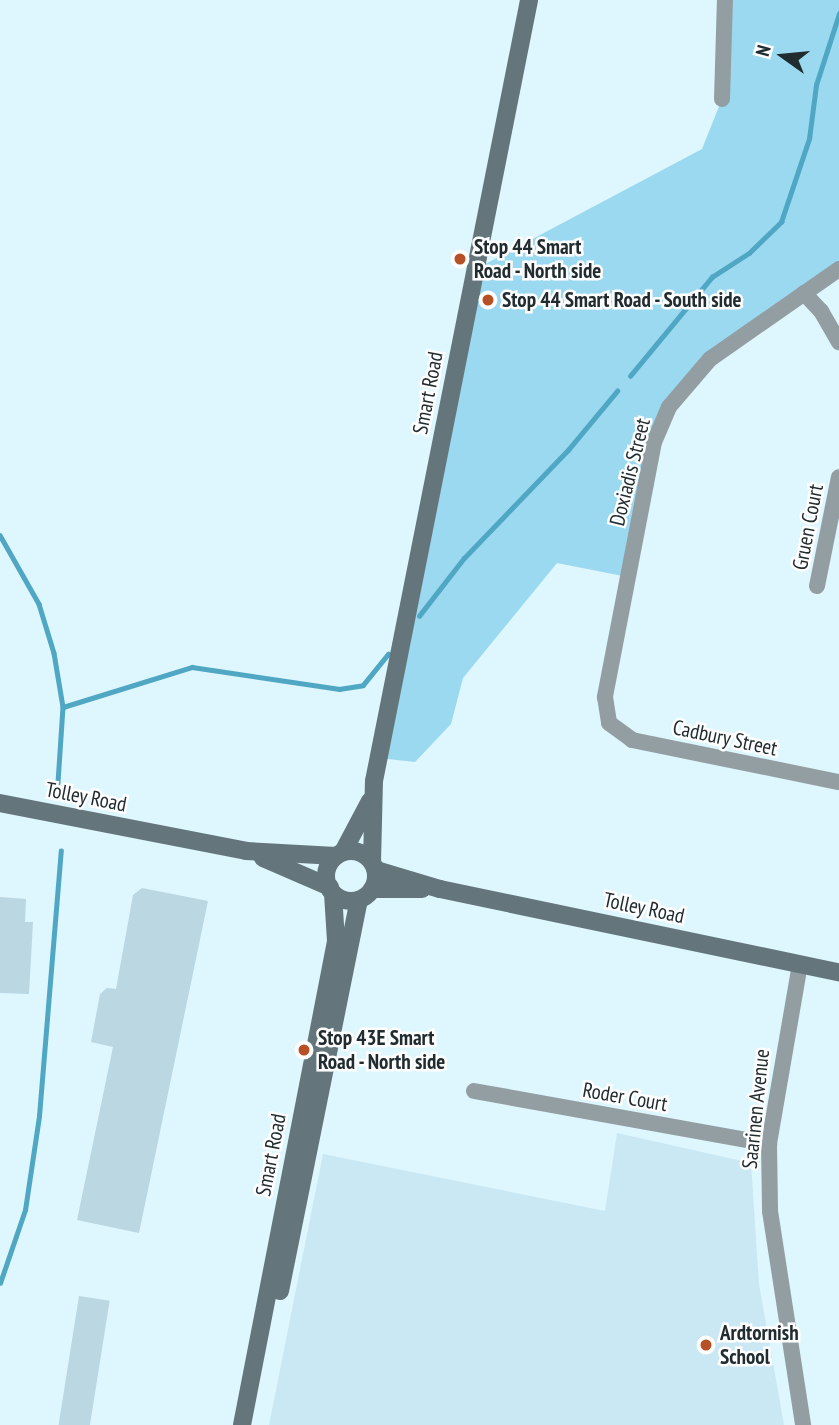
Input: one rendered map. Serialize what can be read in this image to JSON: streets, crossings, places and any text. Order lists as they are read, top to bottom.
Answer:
{
  "streets": {
    "main road": ["Smart Road", "Tolley Road"],
    "street": [
      "Doxiadis Street",
      "Gruen Court",
      "Cadbury Street",
      "Roder Court",
      "Saarinen Avenue"
    ]
  },
  "crossings": [
    ["Smart Road", "Tolley Road"],
    ["Doxiadis Street", "Cadbury Street"],
    ["Tolley Road", "Saarinen Avenue"],
    ["Roder Court", "Saarinen Avenue"]
  ],
  "places": [
    "Stop 44 Smart Road - North side",
    "Stop 44 Smart Road - South side",
    "Stop 43E Smart Road - North side",
    "Ardtornish School"
  ],
  "north": "left"
}
